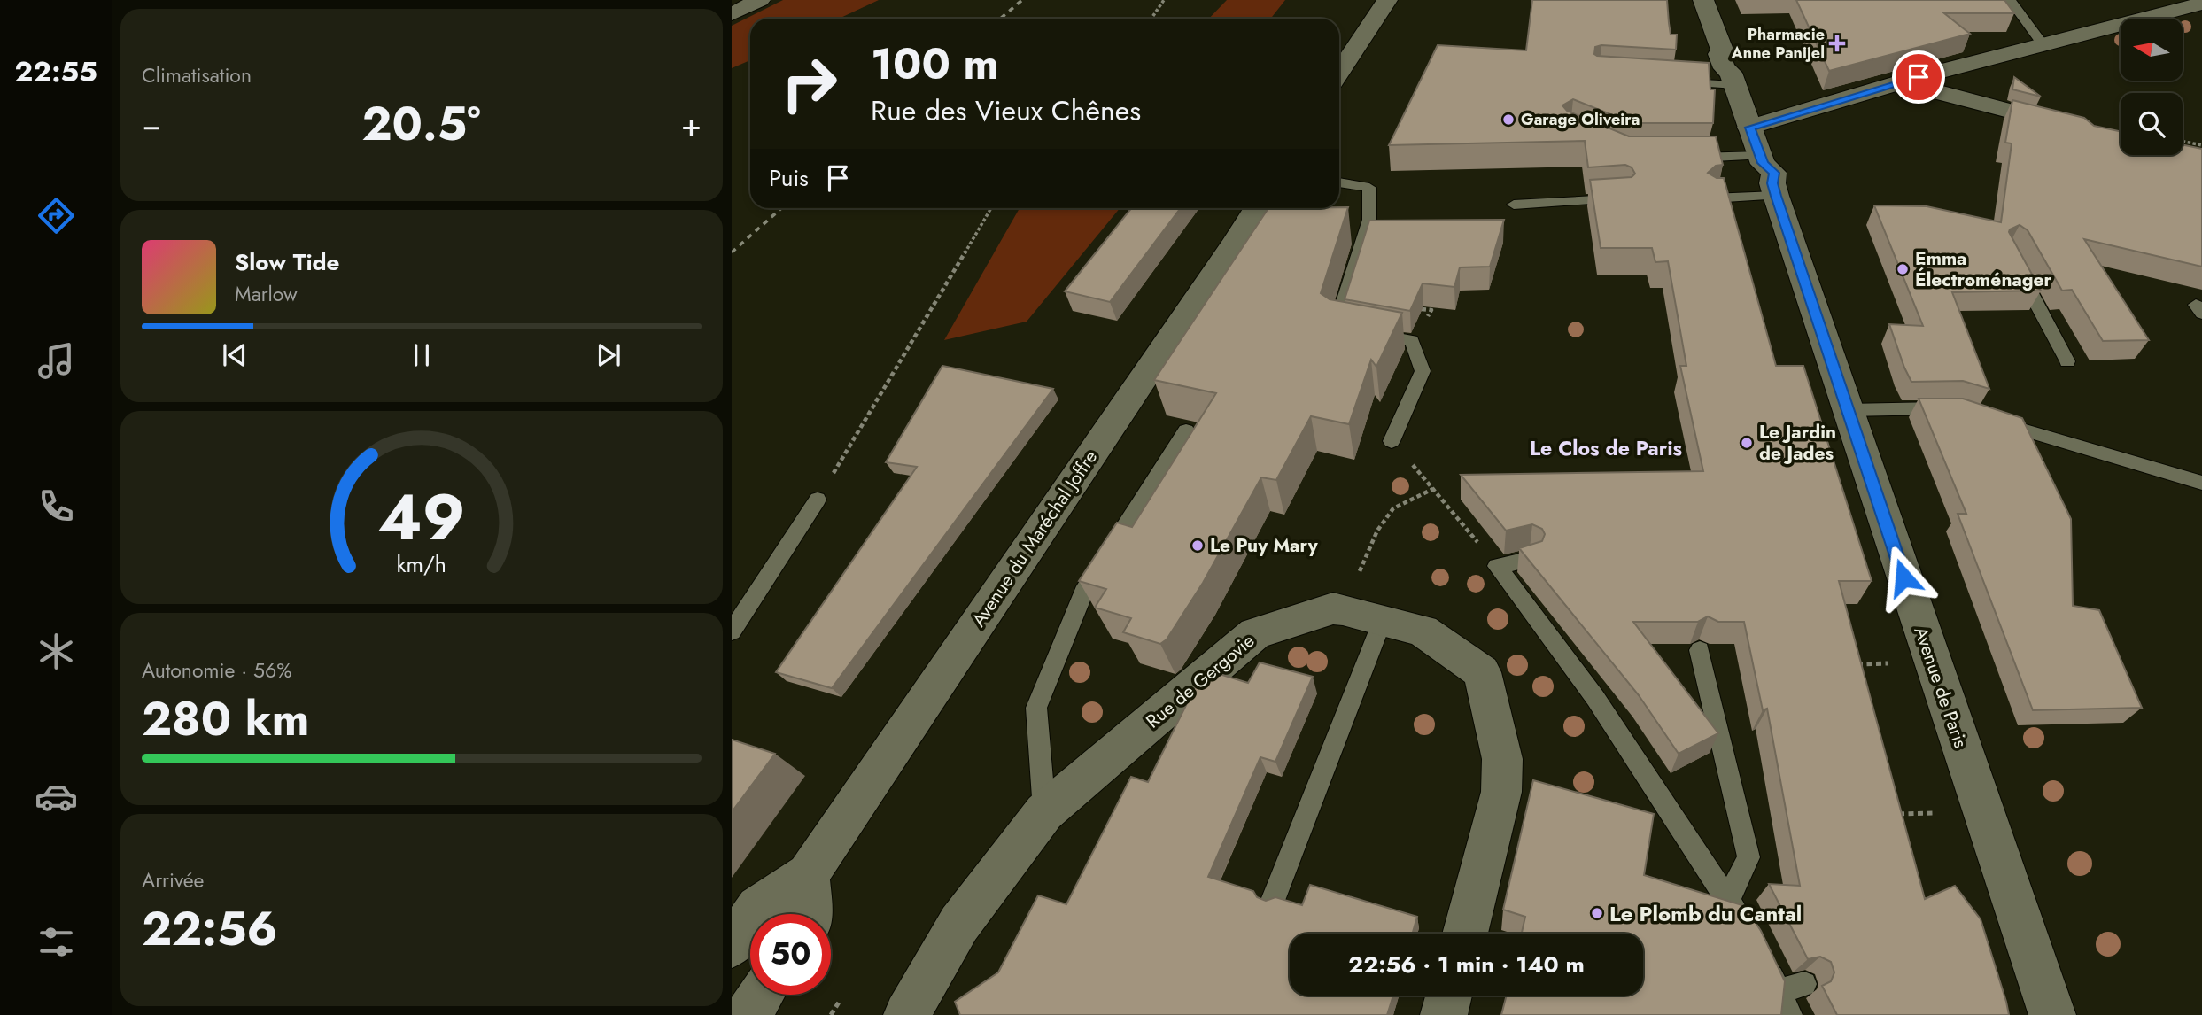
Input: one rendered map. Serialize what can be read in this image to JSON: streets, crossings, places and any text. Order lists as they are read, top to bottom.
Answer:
{
  "streets": {
    "main road": ["Avenue du Maréchal Joffre", "Rue de Gergovie", "Avenue de Paris"]
  },
  "districts": ["Le Clos de Paris"],
  "places": {
    "health": ["Pharmacie Anne Panijel"],
    "other": [
      "Garage Oliveira",
      "Emma Électroménager",
      "Le Jardin de Jades",
      "Le Puy Mary",
      "Le Plomb du Cantal"
    ]
  },
  "north": "left",
  "page": {
    "tabs": "22:55",
    "tile": [
      "Climatisation",
      ["Autonomie · 56%", "280 km"],
      ["Arrivée", "22:56"]
    ],
    "turn": ["100 m", "Rue des Vieux Chênes"],
    "heat": ["−", "20.5°", "+"],
    "then": "Puis",
    "song": ["Slow Tide", "Marlow"],
    "limit": "50",
    "trip": "22:56 · 1 min · 140 m",
    "gauge": ["49", "km/h"]
  }
}
